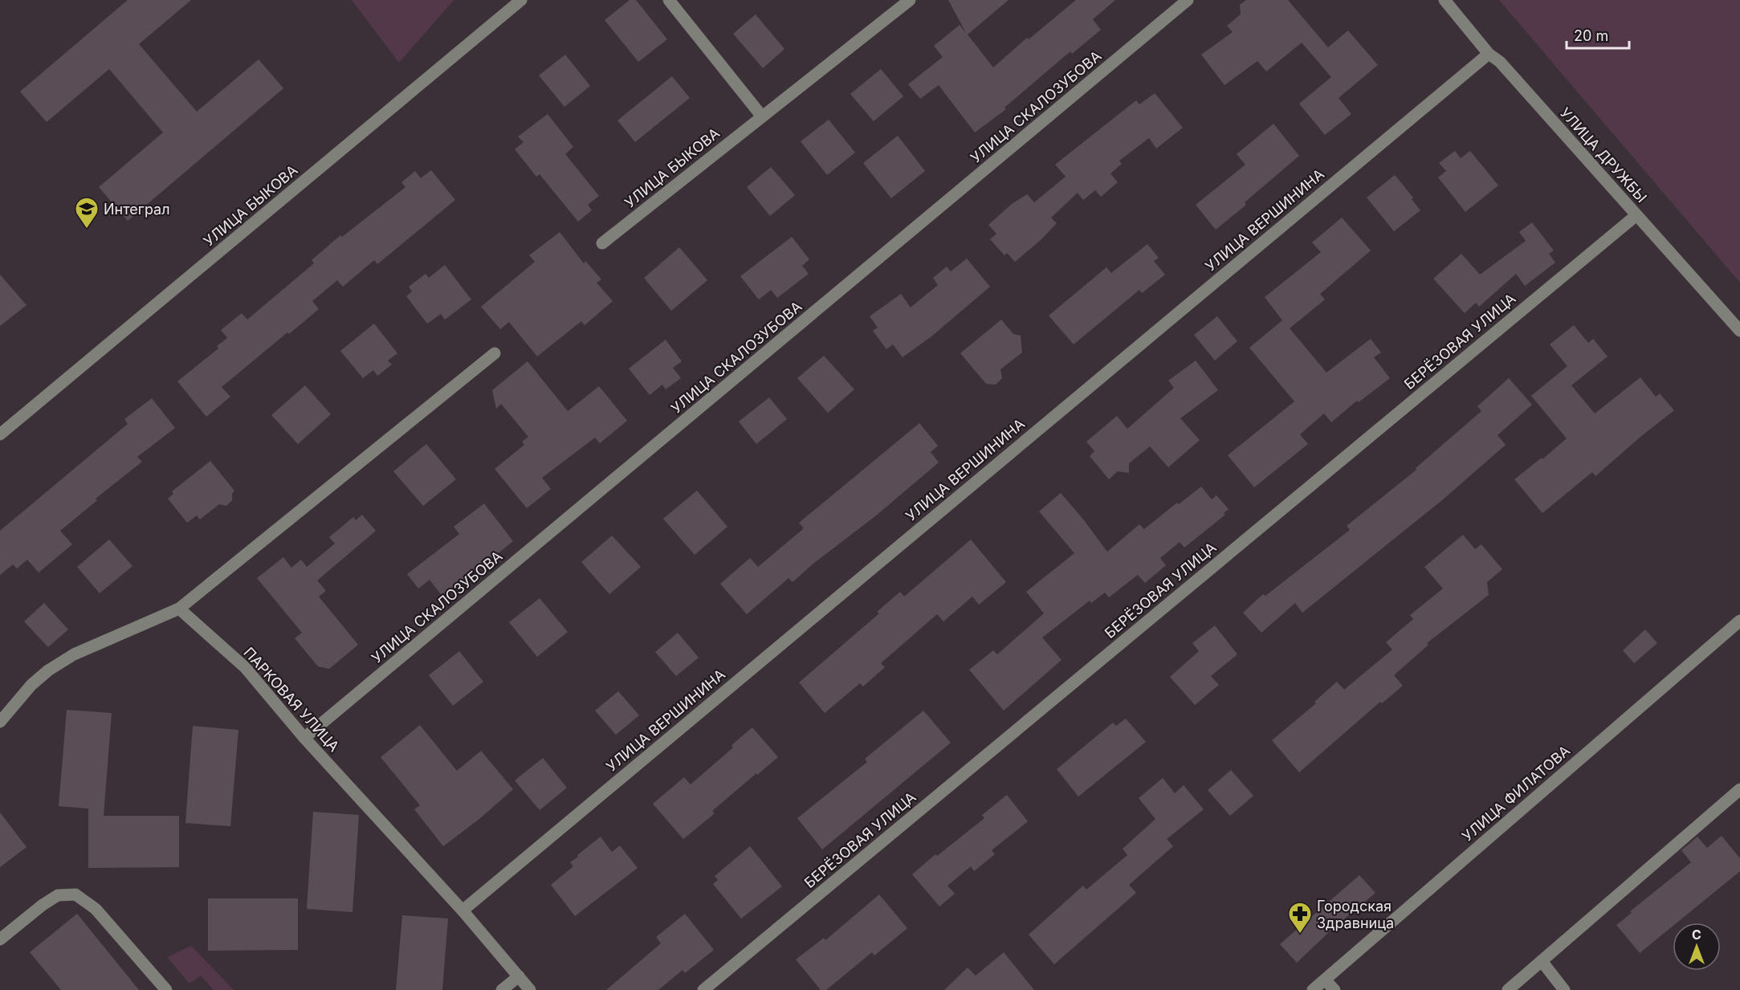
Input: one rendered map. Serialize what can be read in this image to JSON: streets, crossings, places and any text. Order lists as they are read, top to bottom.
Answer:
{
  "streets": {
    "street": [
      "УЛИЦА СКАЛОЗУБОВА",
      "УЛИЦА ДРУЖБЫ",
      "УЛИЦА БЫКОВА",
      "УЛИЦА ВЕРШИНИНА",
      "БЕРЁЗОВАЯ УЛИЦА",
      "ПАРКОВАЯ УЛИЦА",
      "УЛИЦА ФИЛАТОВА"
    ]
  },
  "crossings": [
    ["УЛИЦА СКАЛОЗУБОВА", "ПАРКОВАЯ УЛИЦА"],
    ["УЛИЦА ДРУЖБЫ", "УЛИЦА ВЕРШИНИНА"],
    ["УЛИЦА ДРУЖБЫ", "БЕРЁЗОВАЯ УЛИЦА"],
    ["УЛИЦА ВЕРШИНИНА", "ПАРКОВАЯ УЛИЦА"]
  ],
  "places": {
    "school or university": ["Интеграл"],
    "pharmacy": ["Городская Здравница"]
  },
  "scale_bar": "20 m",
  "north": "top"
}
